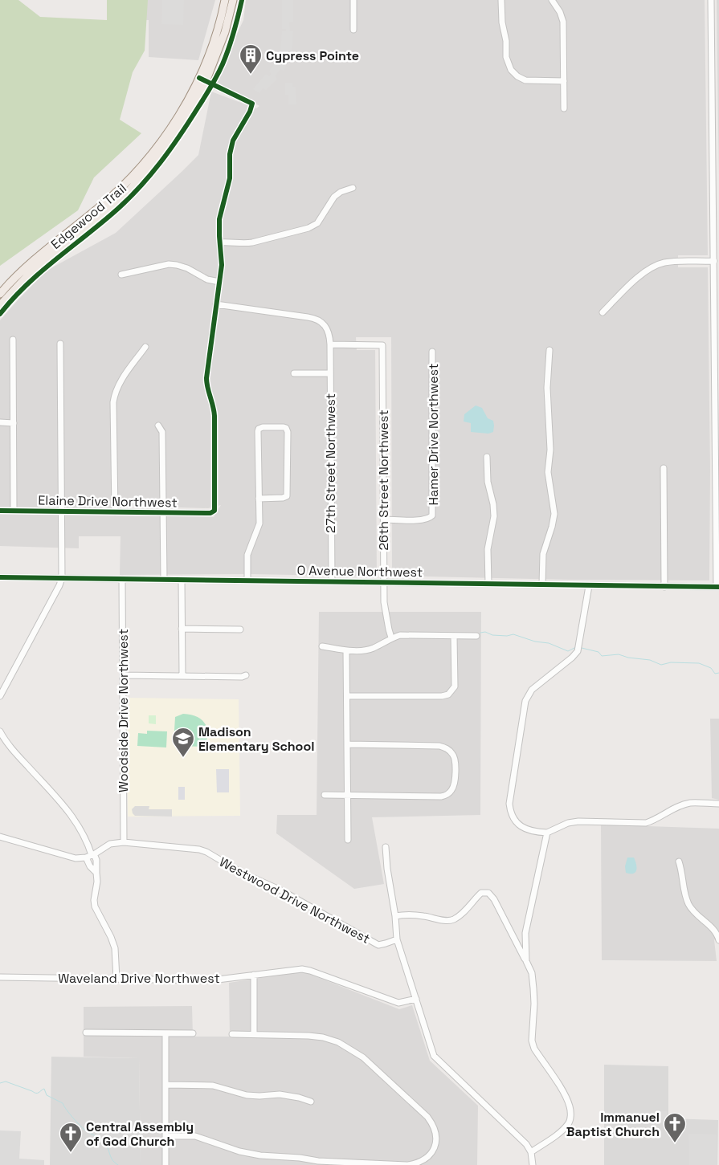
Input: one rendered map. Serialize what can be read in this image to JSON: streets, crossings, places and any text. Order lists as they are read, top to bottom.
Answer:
{
  "streets": {
    "street": [
      "Hamer Drive Northwest",
      "27th Street Northwest",
      "26th Street Northwest",
      "Elaine Drive Northwest",
      "O Avenue Northwest",
      "Woodside Drive Northwest",
      "Westwood Drive Northwest",
      "Waveland Drive Northwest"
    ],
    "cycle path": ["Edgewood Trail"]
  },
  "crossings": [
    ["Hamer Drive Northwest", "26th Street Northwest"],
    ["27th Street Northwest", "26th Street Northwest"],
    ["27th Street Northwest", "Elaine Drive Northwest"],
    ["27th Street Northwest", "O Avenue Northwest"],
    ["26th Street Northwest", "O Avenue Northwest"],
    ["O Avenue Northwest", "Woodside Drive Northwest"],
    ["Woodside Drive Northwest", "Westwood Drive Northwest"]
  ],
  "places": {
    "building": ["Cypress Pointe"],
    "school or university": ["Madison Elementary School"],
    "church": ["Immanuel Baptist Church", "Central Assembly of God Church"]
  }
}
